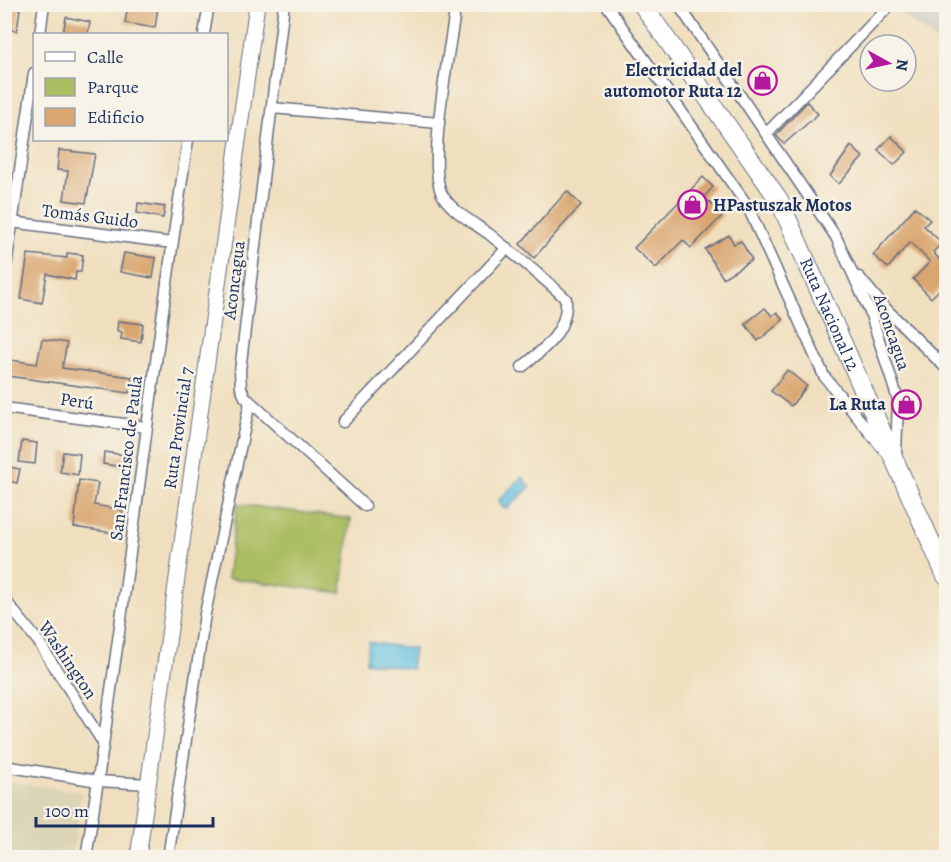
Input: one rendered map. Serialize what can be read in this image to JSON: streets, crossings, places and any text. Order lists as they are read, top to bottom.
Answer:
{
  "streets": {
    "highway": ["Ruta Nacional 12"],
    "main road": ["Ruta Provincial 7"],
    "street": [
      "Tomás Guido",
      "Aconcagua",
      "Perú",
      "San Francisco de Paula",
      "Washington"
    ]
  },
  "crossings": [
    ["Tomás Guido", "San Francisco de Paula"],
    ["Aconcagua", "Ruta Nacional 12"],
    ["Perú", "San Francisco de Paula"],
    ["San Francisco de Paula", "Washington"]
  ],
  "places": {
    "shop": ["Electricidad del automotor Ruta 12", "HPastuszak Motos", "La Ruta"]
  },
  "legend": ["Calle", "Parque", "Edificio"],
  "scale_bar": "100 m",
  "north": "right"
}
